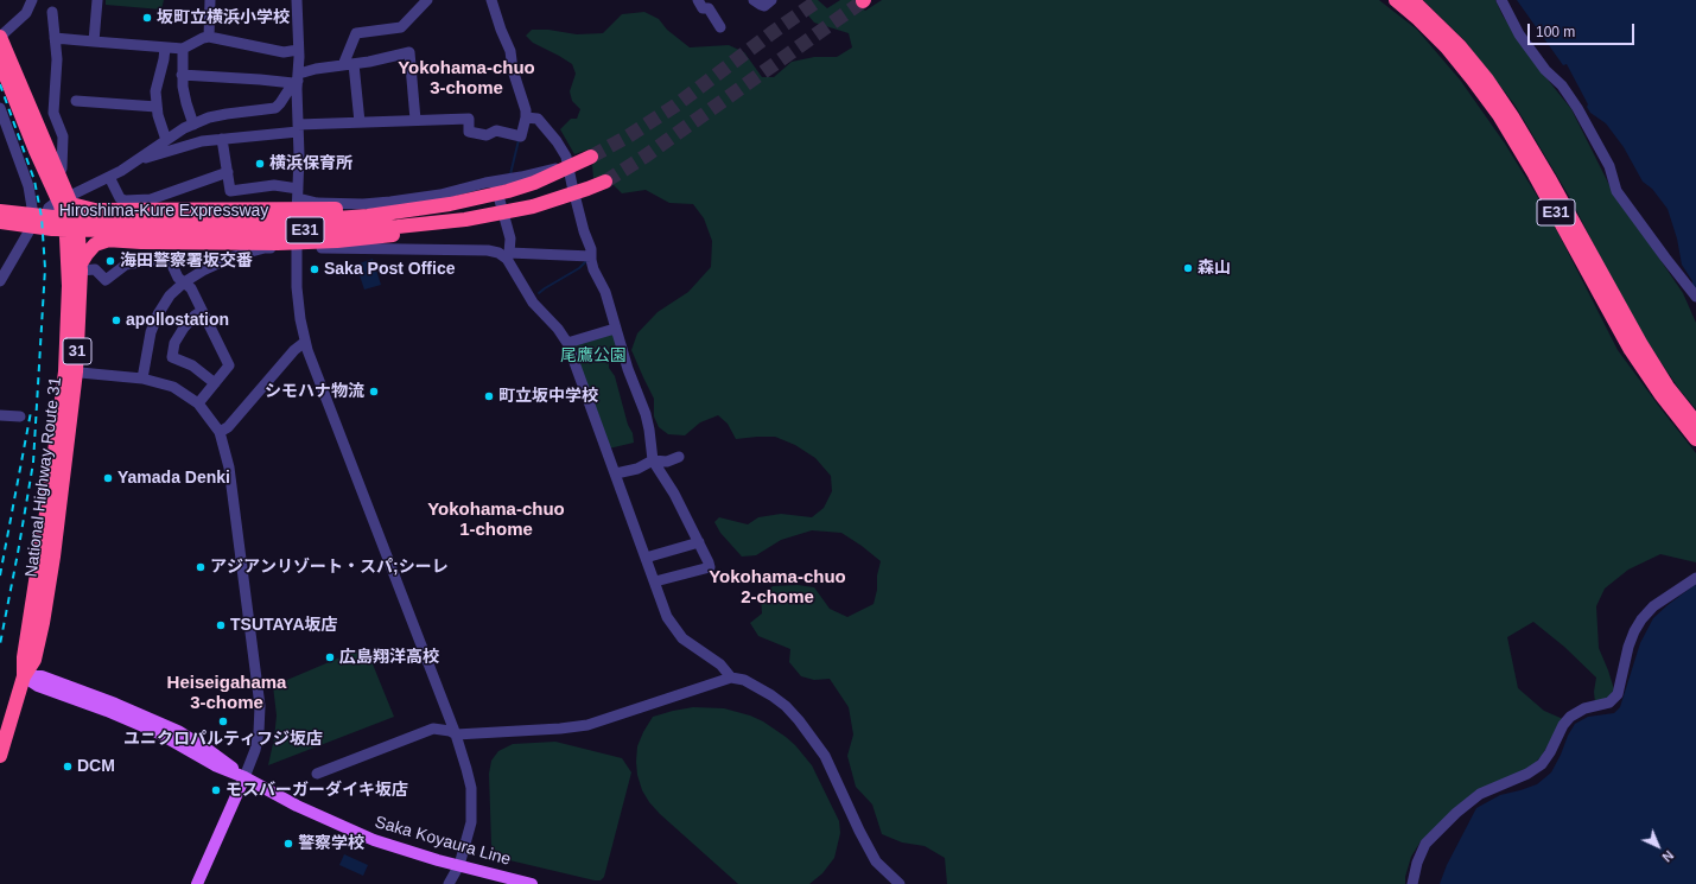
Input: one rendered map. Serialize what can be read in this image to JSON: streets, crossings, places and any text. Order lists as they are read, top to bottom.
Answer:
{
  "streets": {
    "highway": [
      "Hiroshima-Kure Expressway",
      "E31",
      "31",
      "National Highway Route 31"
    ],
    "main road": ["Saka Koyaura Line"]
  },
  "crossings": [
    ["National Highway Route 31", "Saka Koyaura Line"]
  ],
  "districts": [
    "Yokohama-chuo 3-chome",
    "Yokohama-chuo 1-chome",
    "Yokohama-chuo 2-chome",
    "Heiseigahama 3-chome"
  ],
  "parks": ["尾鷹公園"],
  "places": [
    "坂町立横浜小学校",
    "横浜保育所",
    "海田警察署坂交番",
    "森山",
    "Saka Post Office",
    "apollostation",
    "シモハナ物流",
    "町立坂中学校",
    "Yamada Denki",
    "アジアンリゾート・スパ;シーレ",
    "TSUTAYA坂店",
    "広島翔洋高校",
    "ユニクロパルティフジ坂店",
    "DCM",
    "モスバーガーダイキ坂店",
    "警察学校"
  ],
  "scale_bar": "100 m",
  "north": "bottom right"
}
